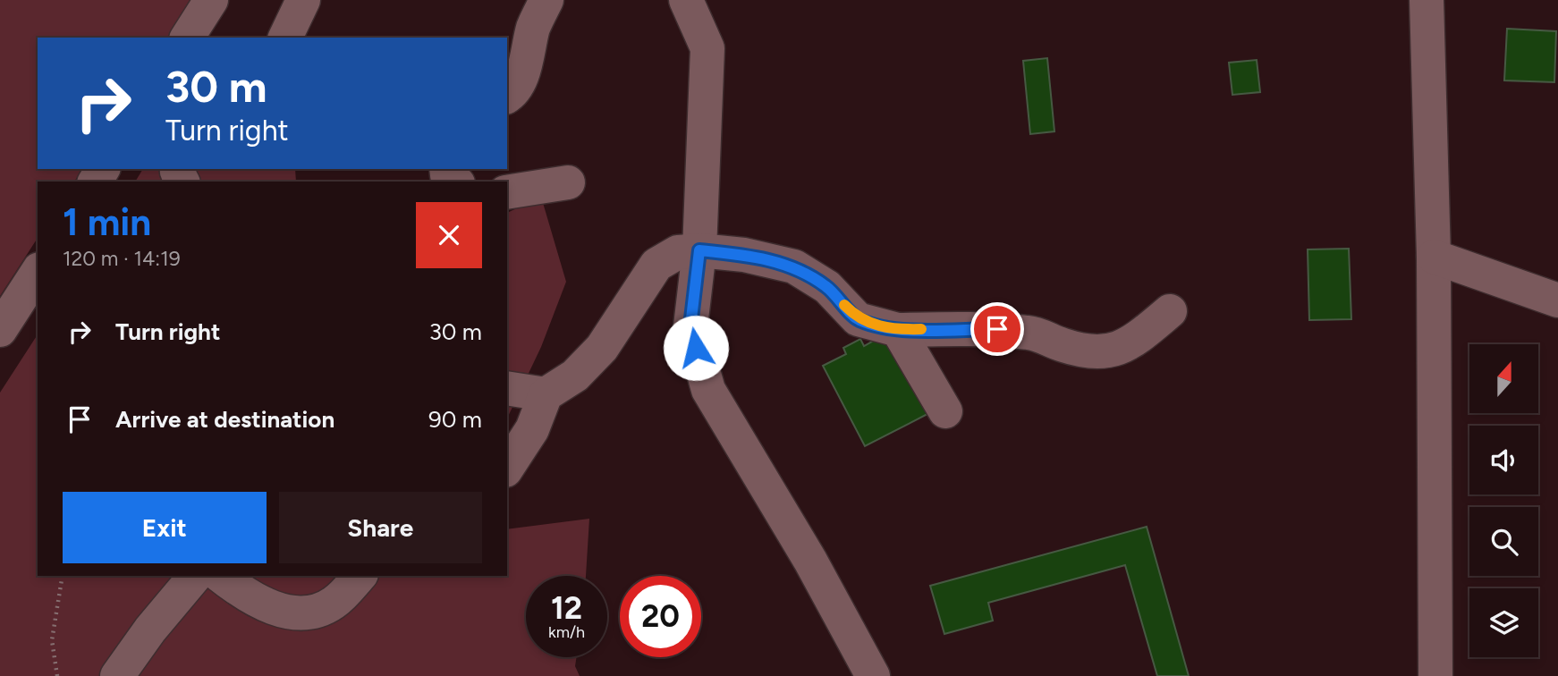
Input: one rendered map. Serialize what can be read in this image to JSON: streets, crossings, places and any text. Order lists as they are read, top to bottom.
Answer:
{
  "north": "top",
  "page": {
    "turn": ["30 m", "Turn right"],
    "heading": ["1 min", "120 m · 14:19"],
    "list": [
      {
        "name": "Turn right",
        "value": "30 m"
      },
      {
        "name": "Arrive at destination",
        "value": "90 m"
      }
    ],
    "buttons": ["Exit", "Share"],
    "speed": "12 km/h",
    "limit": "20"
  }
}
